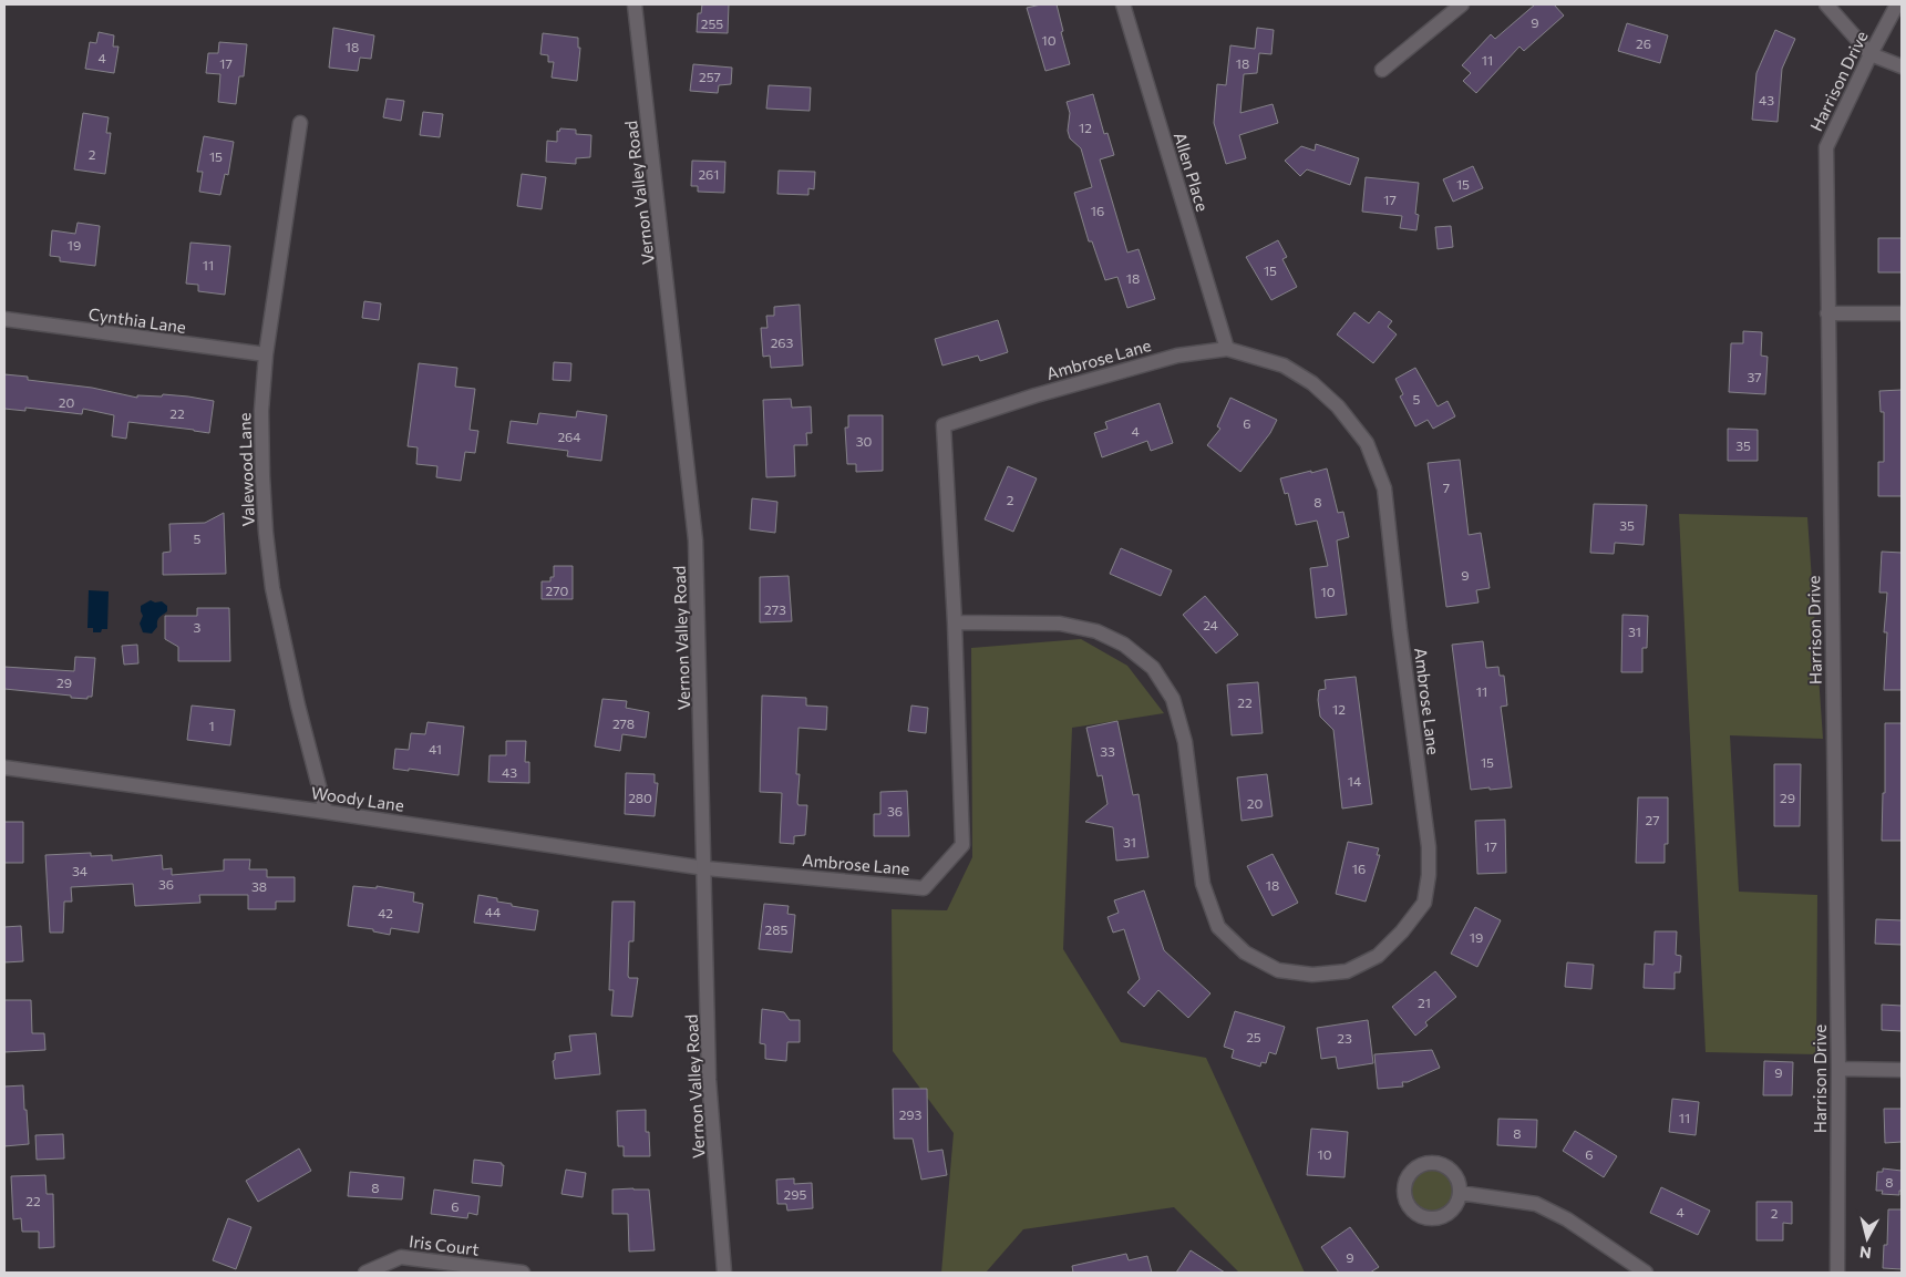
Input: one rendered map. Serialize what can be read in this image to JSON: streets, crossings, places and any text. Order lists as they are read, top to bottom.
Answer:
{
  "streets": {
    "street": [
      "Harrison Drive",
      "Allen Place",
      "Vernon Valley Road",
      "Cynthia Lane",
      "Ambrose Lane",
      "Valewood Lane",
      "Woody Lane",
      "Iris Court"
    ]
  },
  "crossings": [
    ["Allen Place", "Ambrose Lane"],
    ["Vernon Valley Road", "Ambrose Lane"],
    ["Vernon Valley Road", "Woody Lane"],
    ["Cynthia Lane", "Valewood Lane"],
    ["Ambrose Lane", "Woody Lane"],
    ["Valewood Lane", "Woody Lane"]
  ],
  "house_numbers": [
    "9",
    "255",
    "10",
    "26",
    "18",
    "4",
    "11",
    "17",
    "18",
    "257",
    "43",
    "12",
    "2",
    "15",
    "261",
    "15",
    "17",
    "16",
    "19",
    "11",
    "15",
    "18",
    "263",
    "37",
    "5",
    "20",
    "22",
    "6",
    "4",
    "264",
    "30",
    "35",
    "7",
    "2",
    "8",
    "35",
    "5",
    "9",
    "270",
    "10",
    "273",
    "24",
    "3",
    "31",
    "29",
    "11",
    "22",
    "12",
    "278",
    "1",
    "41",
    "33",
    "15",
    "43",
    "14",
    "280",
    "29",
    "20",
    "36",
    "27",
    "31",
    "17",
    "16",
    "34",
    "36",
    "18",
    "38",
    "44",
    "42",
    "285",
    "19",
    "21",
    "25",
    "23",
    "9",
    "293",
    "11",
    "8",
    "10",
    "6",
    "8",
    "8",
    "295",
    "22",
    "6",
    "4",
    "2",
    "9"
  ],
  "north": "bottom"
}
